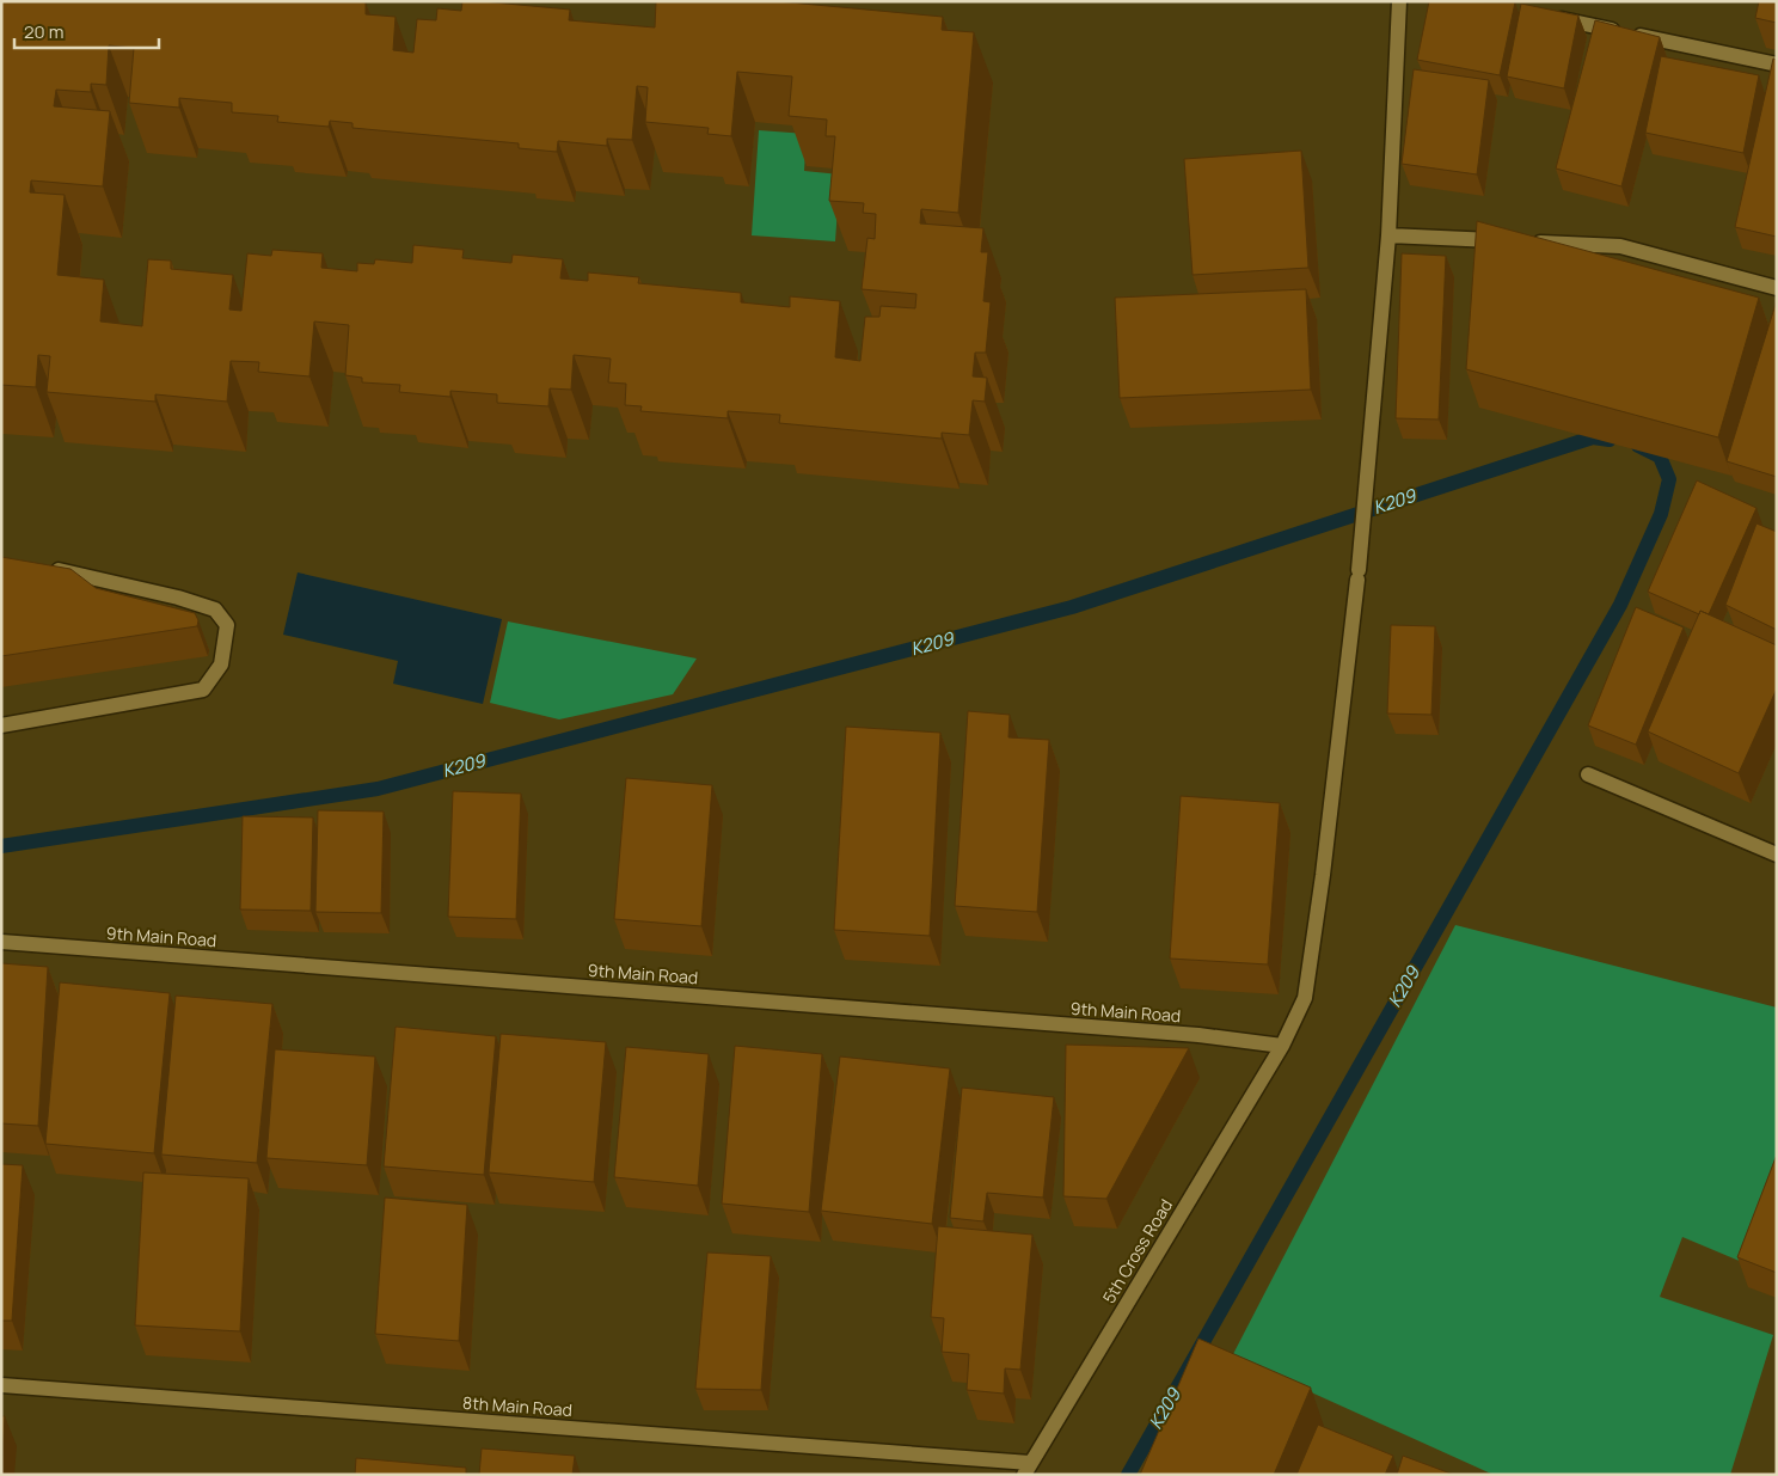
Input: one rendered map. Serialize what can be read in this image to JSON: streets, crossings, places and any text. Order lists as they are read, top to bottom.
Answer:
{
  "streets": {
    "street": ["9th Main Road", "5th Cross Road", "8th Main Road"]
  },
  "crossings": [
    ["9th Main Road", "5th Cross Road"],
    ["5th Cross Road", "8th Main Road"]
  ],
  "water": ["K209"],
  "scale_bar": "20 m"
}
